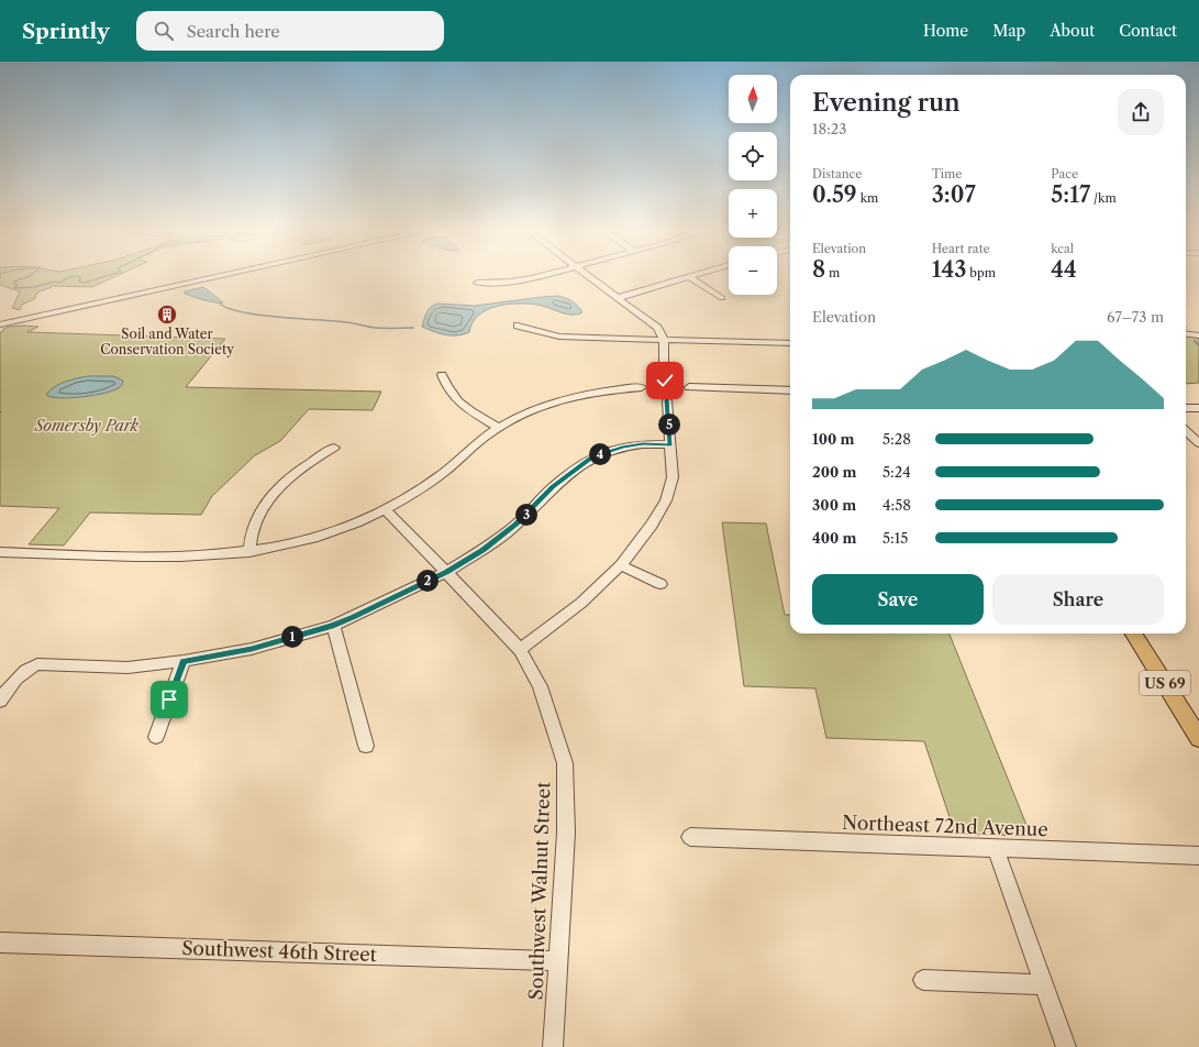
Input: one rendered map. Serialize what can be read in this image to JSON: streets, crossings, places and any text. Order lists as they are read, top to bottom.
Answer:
{
  "streets": {
    "main road": ["US 69"],
    "street": ["Northeast 72nd Avenue", "Southwest Walnut Street", "Southwest 46th Street"]
  },
  "crossings": [
    ["Southwest Walnut Street", "Southwest 46th Street"]
  ],
  "parks": ["Somersby Park"],
  "places": {
    "building": ["Soil and Water Conservation Society"]
  },
  "north": "top",
  "page": {
    "header": "Sprintly",
    "search": "Search here",
    "nav": [
      "Home",
      "Map",
      "About",
      "Contact"
    ],
    "map_buttons": ["+", "−"],
    "heading": ["Evening run", "18:23"],
    "stats": [
      ["Distance", "0.59 km"],
      ["Time", "3:07"],
      ["Pace", "5:17 /km"],
      ["Elevation", "8 m"],
      ["Heart rate", "143 bpm"],
      ["kcal", "44"]
    ],
    "chart": ["Elevation", "67–73 m"],
    "pins": [
      "5",
      "4",
      "3",
      "2",
      "1"
    ],
    "list": [
      {
        "name": "100 m",
        "note": "5:28"
      },
      {
        "name": "200 m",
        "note": "5:24"
      },
      {
        "name": "300 m",
        "note": "4:58"
      },
      {
        "name": "400 m",
        "note": "5:15"
      }
    ],
    "buttons": ["Save", "Share"]
  }
}
